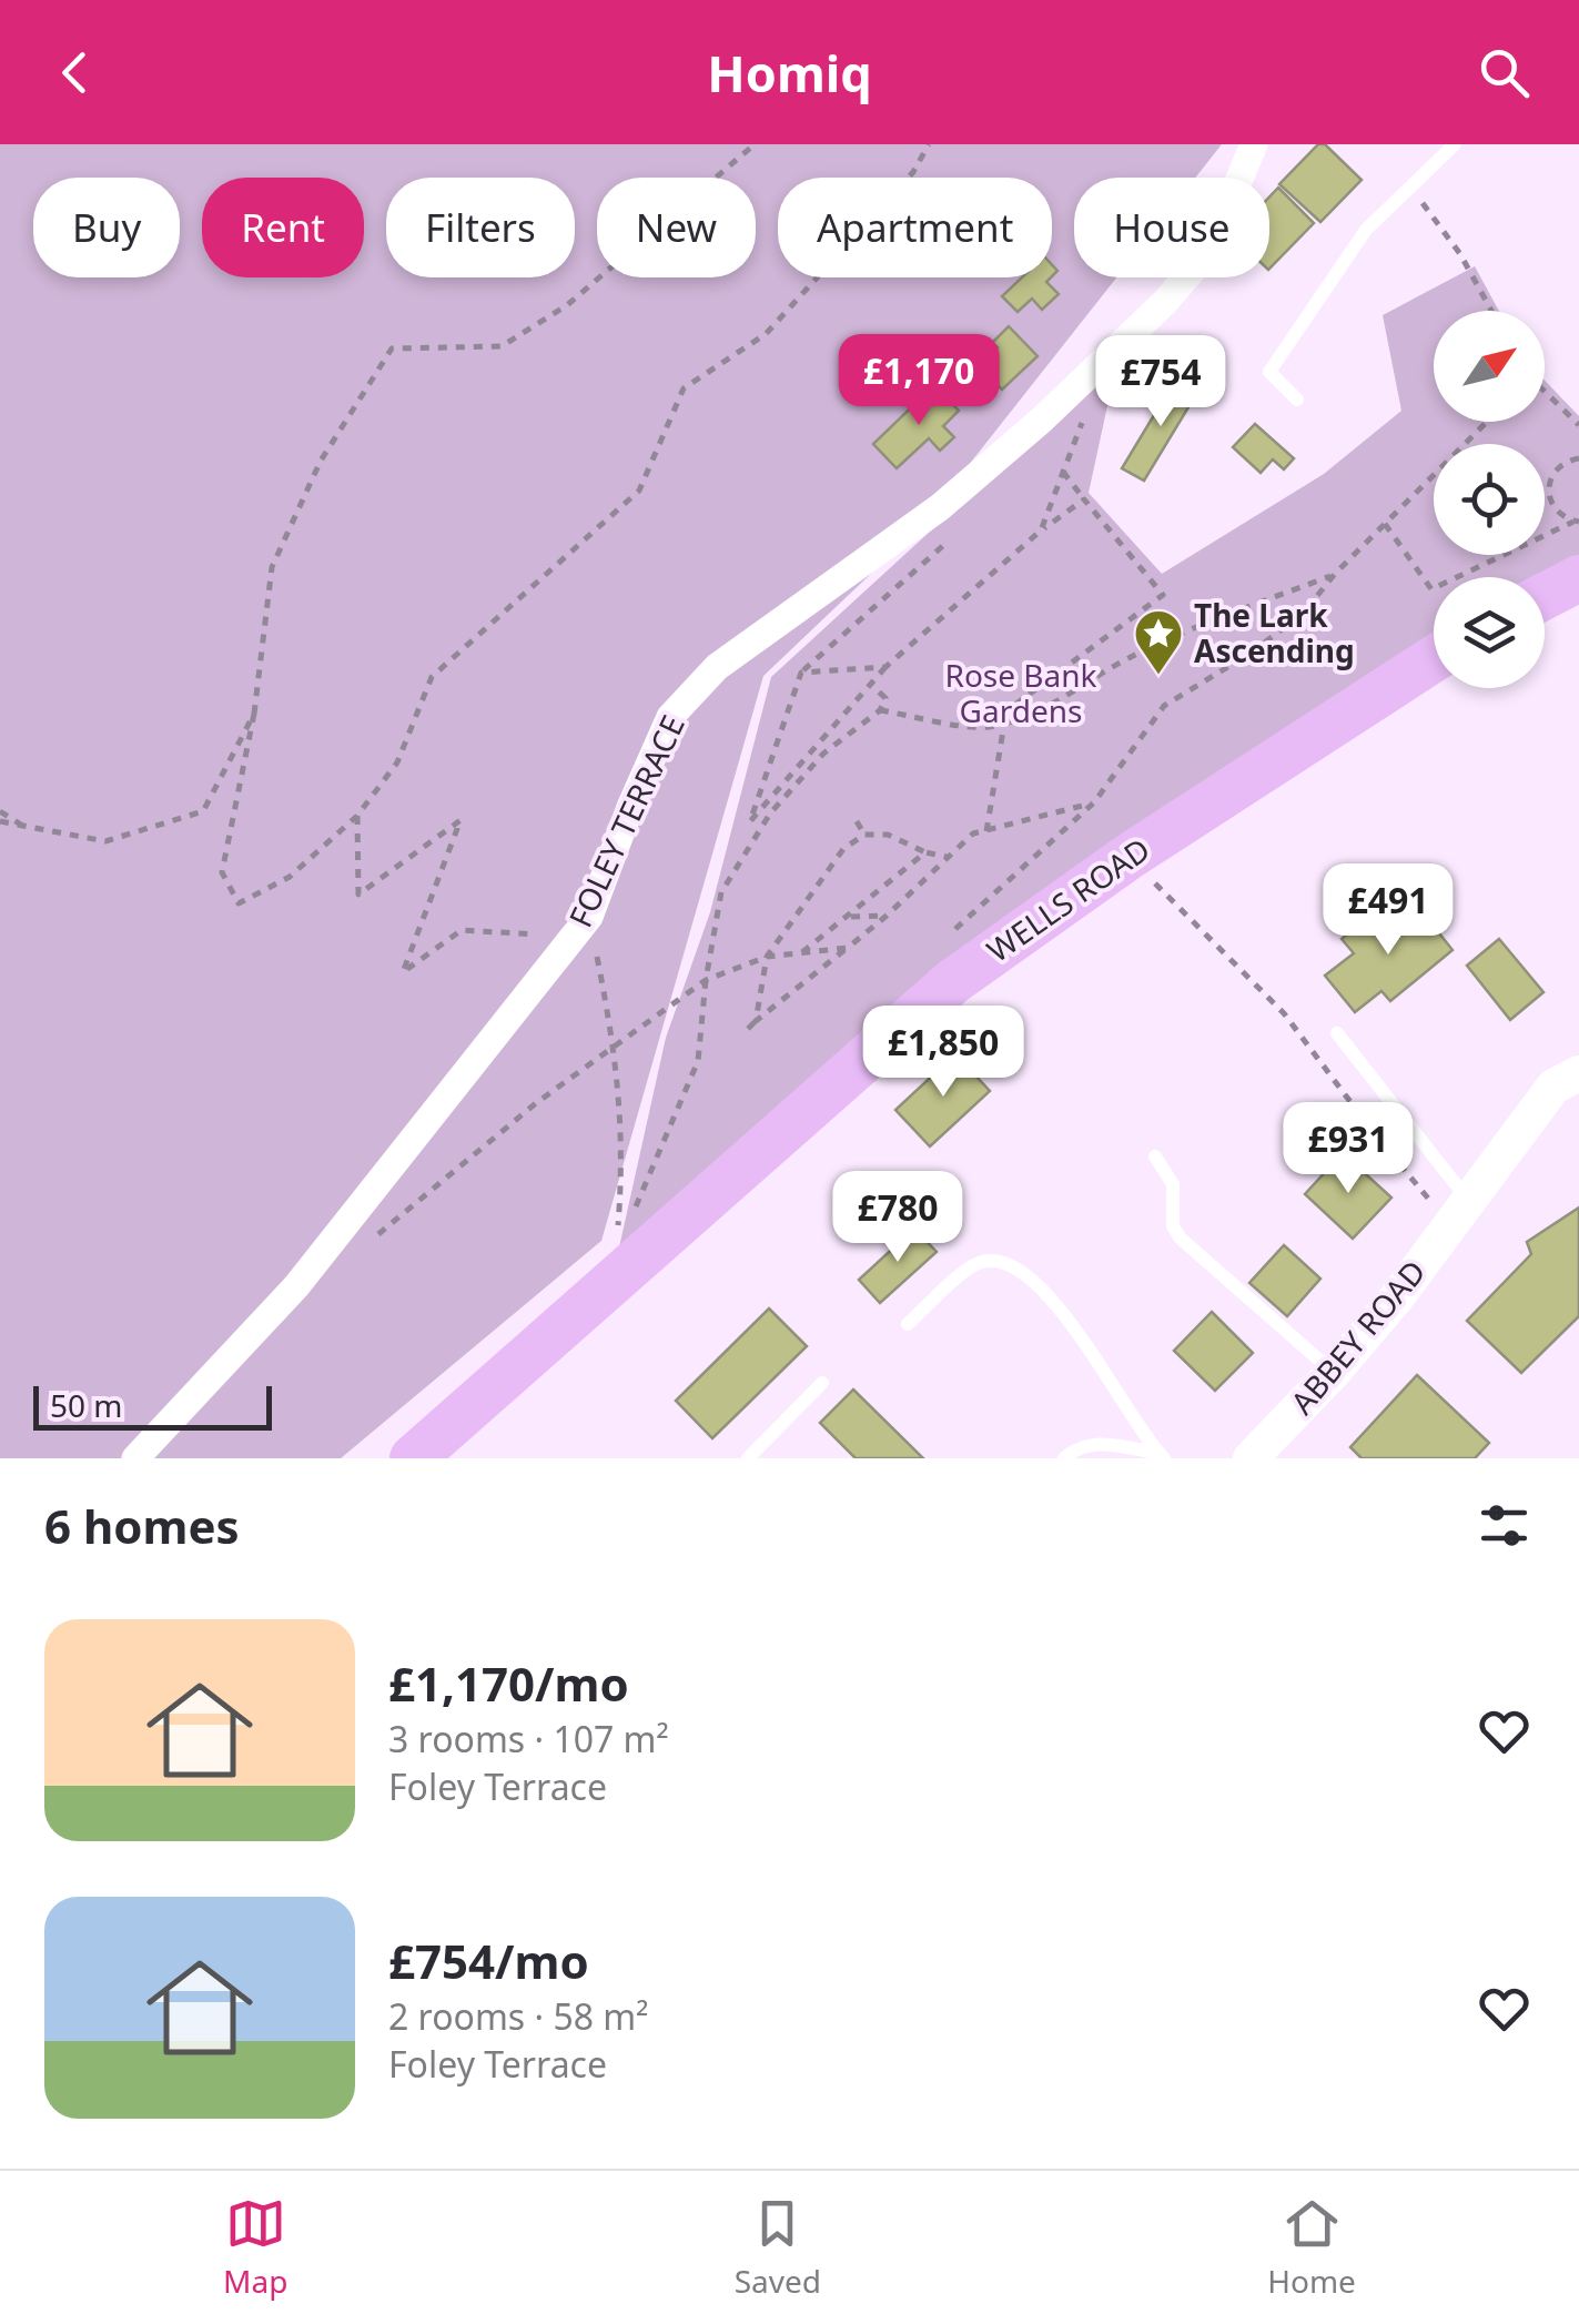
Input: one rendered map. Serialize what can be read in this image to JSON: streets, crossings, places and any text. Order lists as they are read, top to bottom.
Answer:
{
  "streets": {
    "highway": ["WELLS ROAD"],
    "street": ["FOLEY TERRACE", "ABBEY ROAD"]
  },
  "parks": ["Rose Bank Gardens"],
  "places": {
    "place": ["The Lark Ascending"]
  },
  "scale_bar": "50 m",
  "north": "top right",
  "page": {
    "header": "Homiq",
    "chip": [
      "Buy",
      "Rent",
      "Filters",
      "New",
      "Apartment",
      "House"
    ],
    "price": [
      "£1,170",
      "£754",
      "£491",
      "£1,850",
      "£931",
      "£780"
    ],
    "scale": "50 m",
    "heading": "6 homes",
    "list": [
      {
        "name": "£1,170/mo",
        "note": "3 rooms · 107 m² · Foley Terrace"
      },
      {
        "name": "£754/mo",
        "note": "2 rooms · 58 m² · Foley Terrace"
      }
    ],
    "tabs": ["Map", "Saved", "Home"]
  }
}
